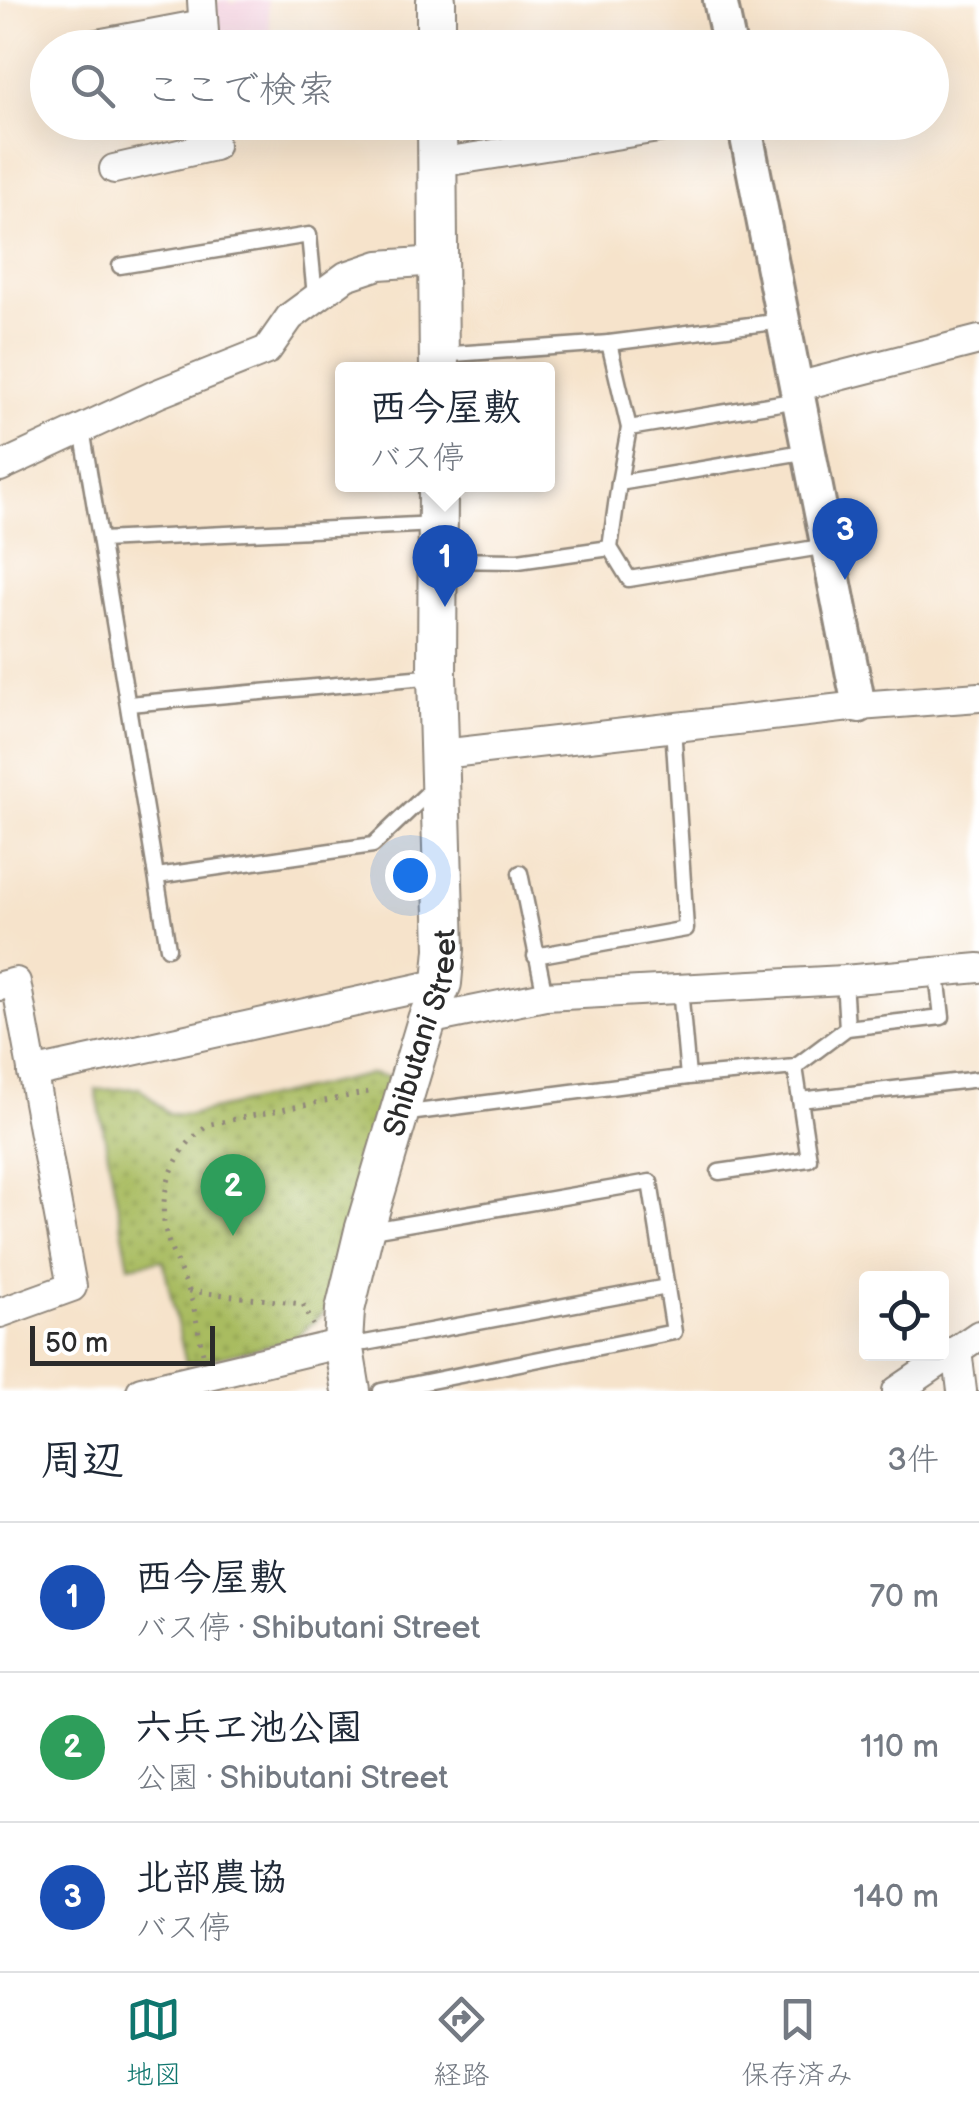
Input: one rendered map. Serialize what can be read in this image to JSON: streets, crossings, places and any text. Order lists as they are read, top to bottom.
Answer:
{
  "streets": {
    "main road": ["Shibutani Street"]
  },
  "scale_bar": "50 m",
  "page": {
    "search": "ここで検索",
    "popup": ["西今屋敷", "バス停"],
    "pins": ["3", "1", "2"],
    "scale": "50 m",
    "heading": ["周辺", "3件"],
    "list": [
      {
        "mark": "1",
        "name": "西今屋敷",
        "note": "バス停 · Shibutani Street",
        "value": "70 m"
      },
      {
        "mark": "2",
        "name": "六兵ヱ池公園",
        "note": "公園 · Shibutani Street",
        "value": "110 m"
      },
      {
        "mark": "3",
        "name": "北部農協",
        "note": "バス停",
        "value": "140 m"
      }
    ],
    "nav": ["地図", "経路", "保存済み"]
  }
}
